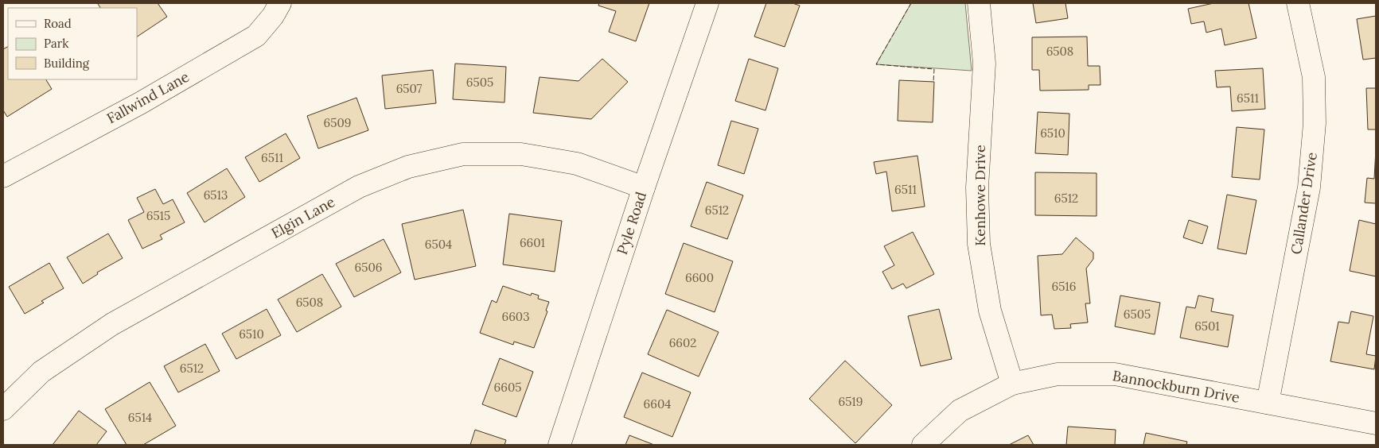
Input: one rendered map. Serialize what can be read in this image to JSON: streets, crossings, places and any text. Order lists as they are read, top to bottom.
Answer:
{
  "streets": {
    "street": [
      "Fallwind Lane",
      "Kenhowe Drive",
      "Callander Drive",
      "Elgin Lane",
      "Pyle Road",
      "Bannockburn Drive"
    ]
  },
  "crossings": [
    ["Kenhowe Drive", "Bannockburn Drive"],
    ["Callander Drive", "Bannockburn Drive"],
    ["Elgin Lane", "Pyle Road"]
  ],
  "house_numbers": [
    "6508",
    "6505",
    "6507",
    "6511",
    "6509",
    "6510",
    "6511",
    "6511",
    "6513",
    "6512",
    "6512",
    "6515",
    "6601",
    "6504",
    "6506",
    "6600",
    "6516",
    "6508",
    "6505",
    "6603",
    "6501",
    "6510",
    "6602",
    "6512",
    "6605",
    "6519",
    "6604",
    "6514"
  ],
  "legend": ["Road", "Park", "Building"]
}
